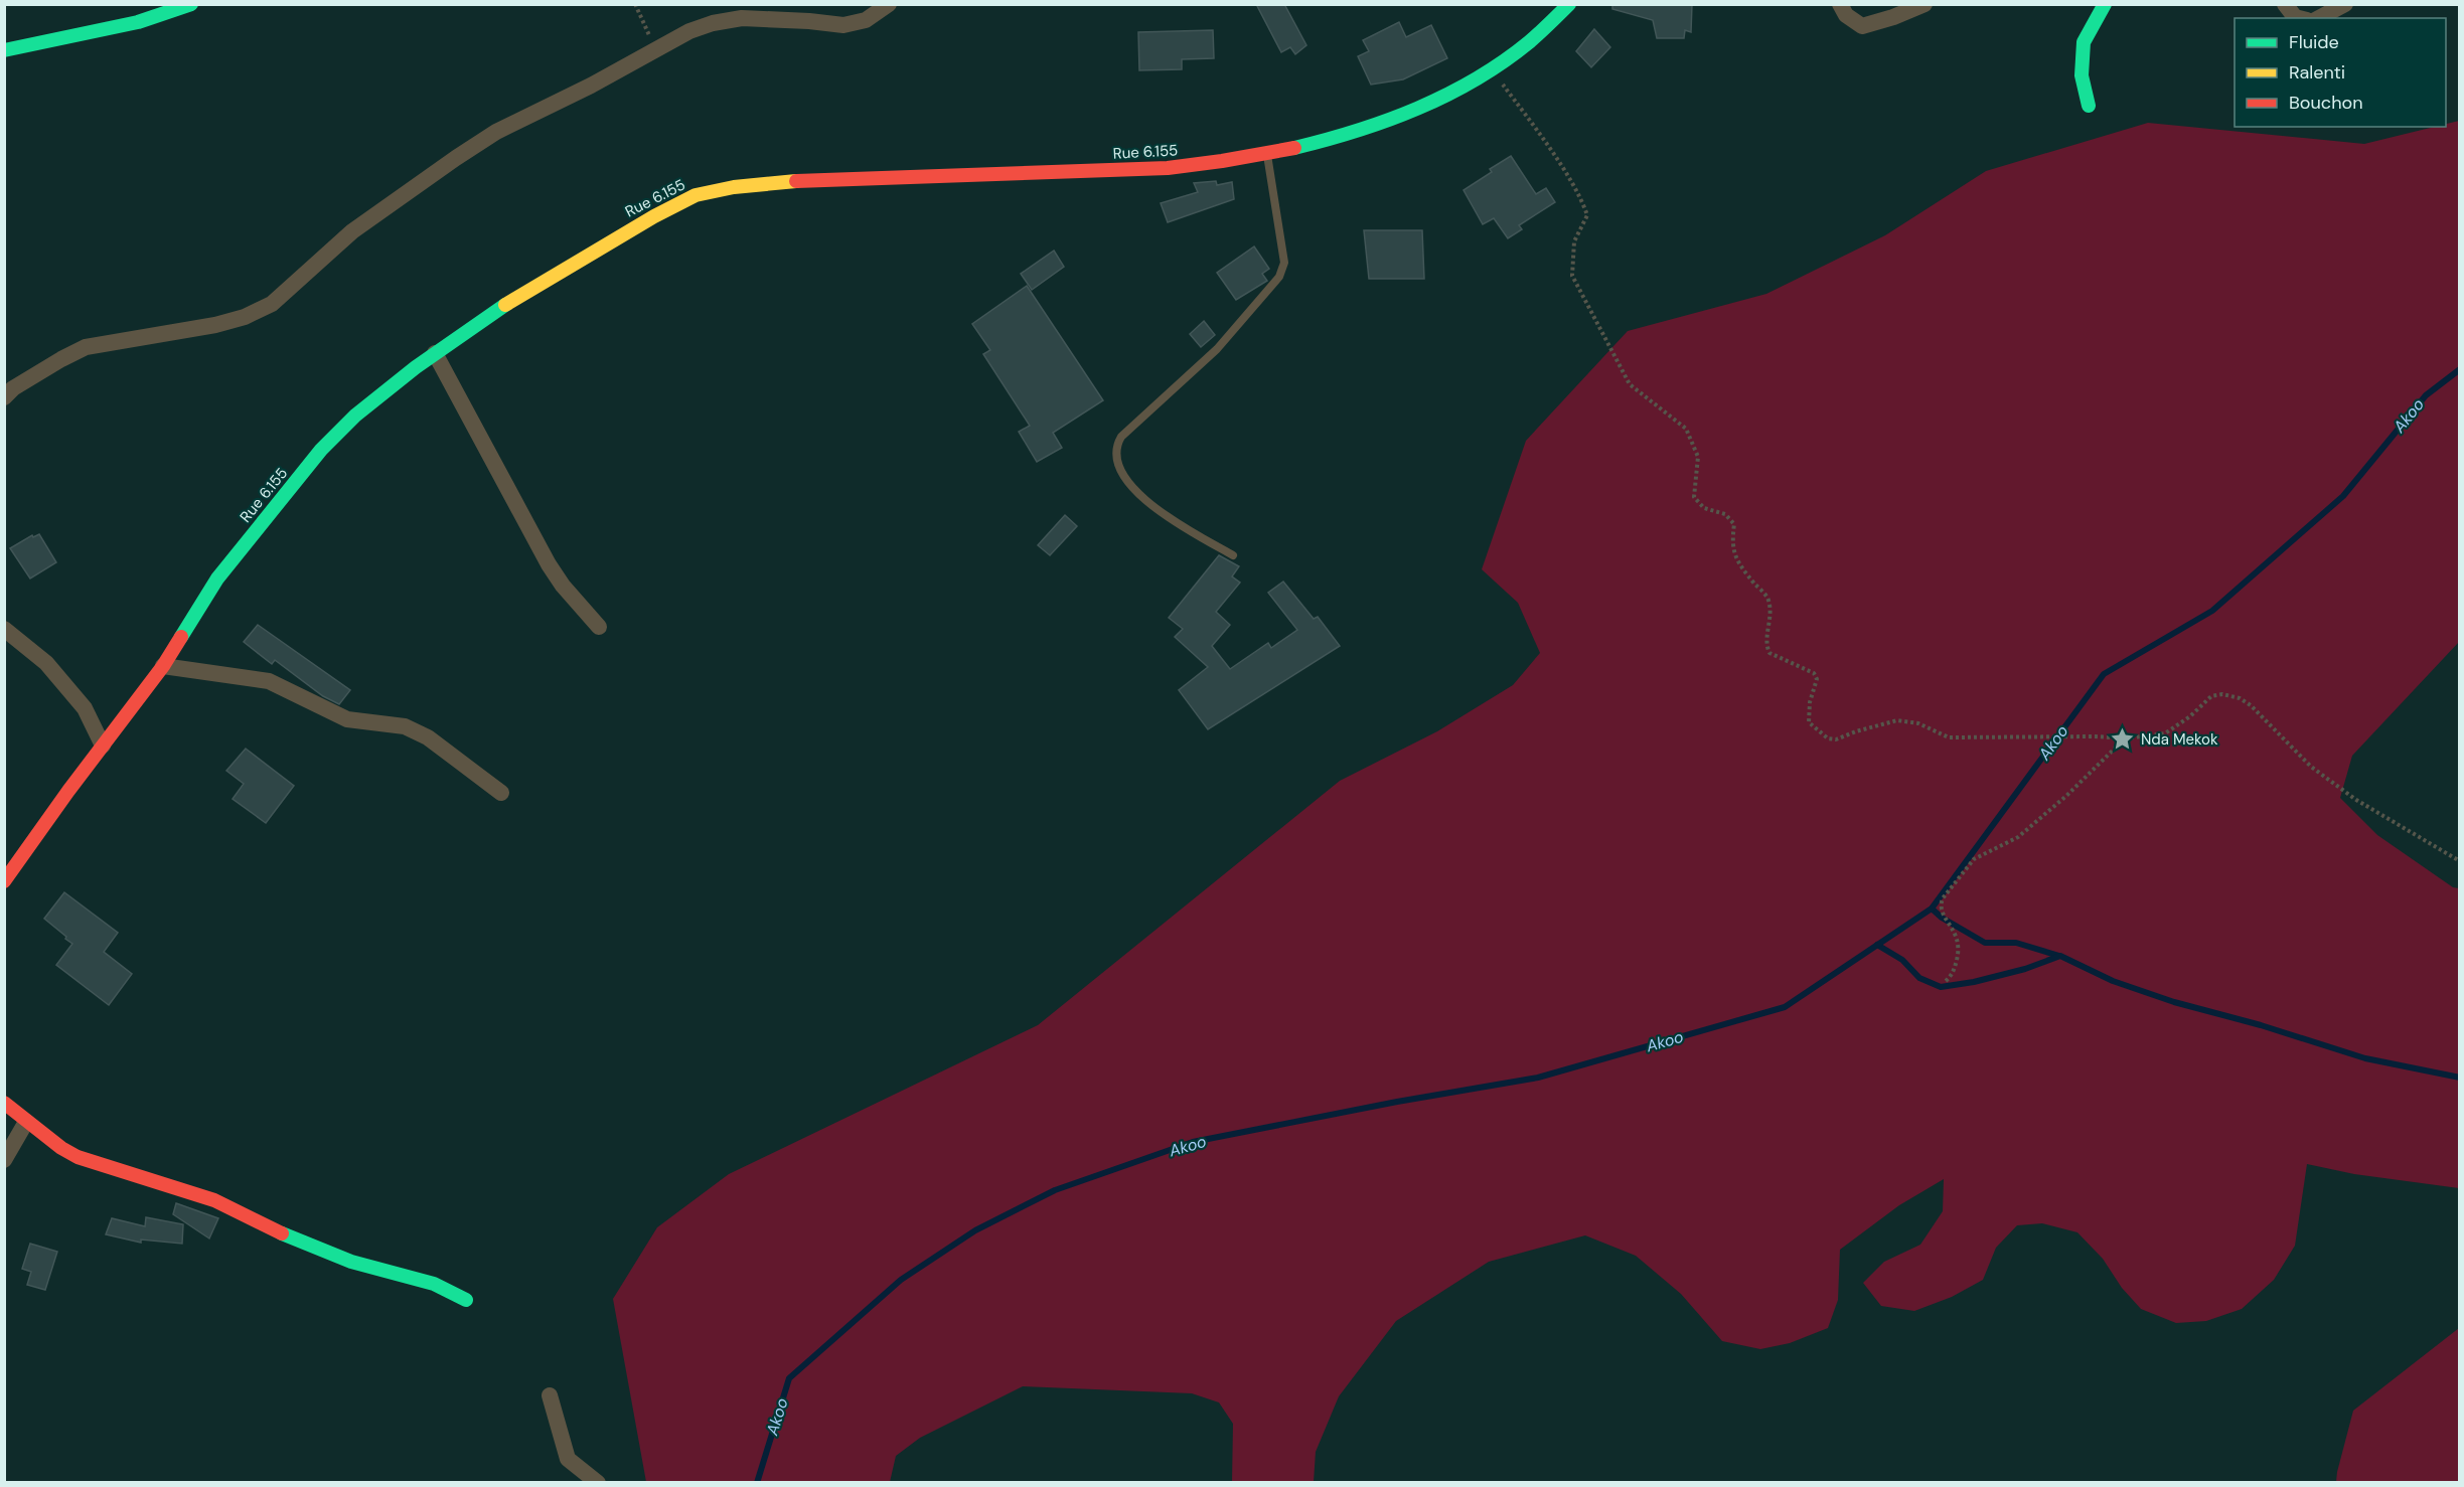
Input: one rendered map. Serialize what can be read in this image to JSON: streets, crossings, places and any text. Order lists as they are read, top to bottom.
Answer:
{
  "streets": {
    "street": ["Rue 6.155"]
  },
  "water": ["Akoo"],
  "places": {
    "place": ["Nda Mekok"]
  },
  "legend": ["Fluide", "Ralenti", "Bouchon"]
}
